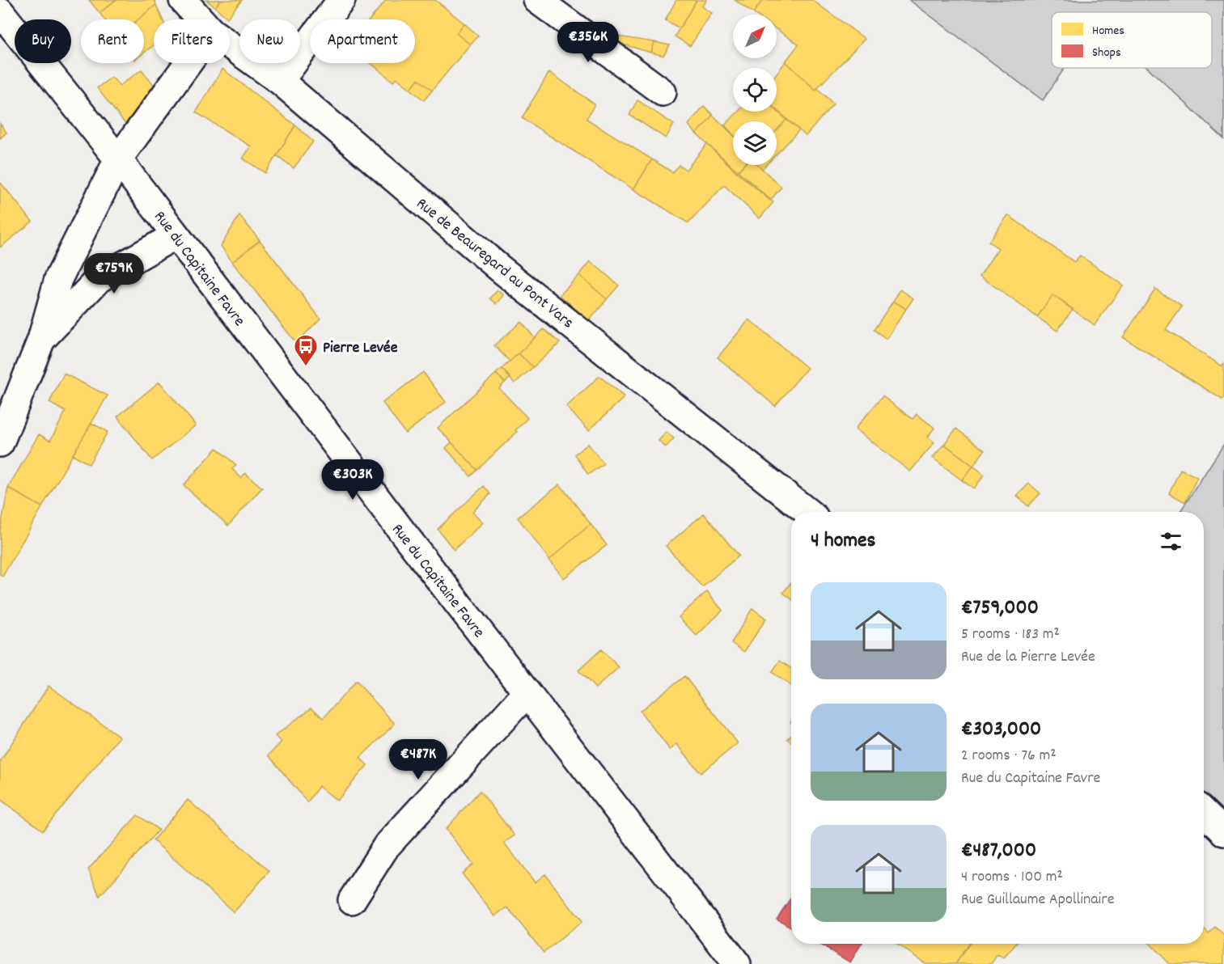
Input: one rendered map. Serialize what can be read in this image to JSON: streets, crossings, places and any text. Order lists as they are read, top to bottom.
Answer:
{
  "streets": {
    "street": ["Rue de Beauregard au Pont Vars", "Rue du Capitaine Favre"]
  },
  "places": {
    "bus stop": ["Pierre Levée"]
  },
  "legend": ["Homes", "Shops"],
  "north": "top right",
  "page": {
    "chip": [
      "Buy",
      "Rent",
      "Filters",
      "New",
      "Apartment"
    ],
    "price": [
      "€356K",
      "€759K",
      "€303K",
      "€487K"
    ],
    "heading": "4 homes",
    "list": [
      {
        "name": "€759,000",
        "note": "5 rooms · 183 m² · Rue de la Pierre Levée"
      },
      {
        "name": "€303,000",
        "note": "2 rooms · 76 m² · Rue du Capitaine Favre"
      },
      {
        "name": "€487,000",
        "note": "4 rooms · 100 m² · Rue Guillaume Apollinaire"
      }
    ]
  }
}
